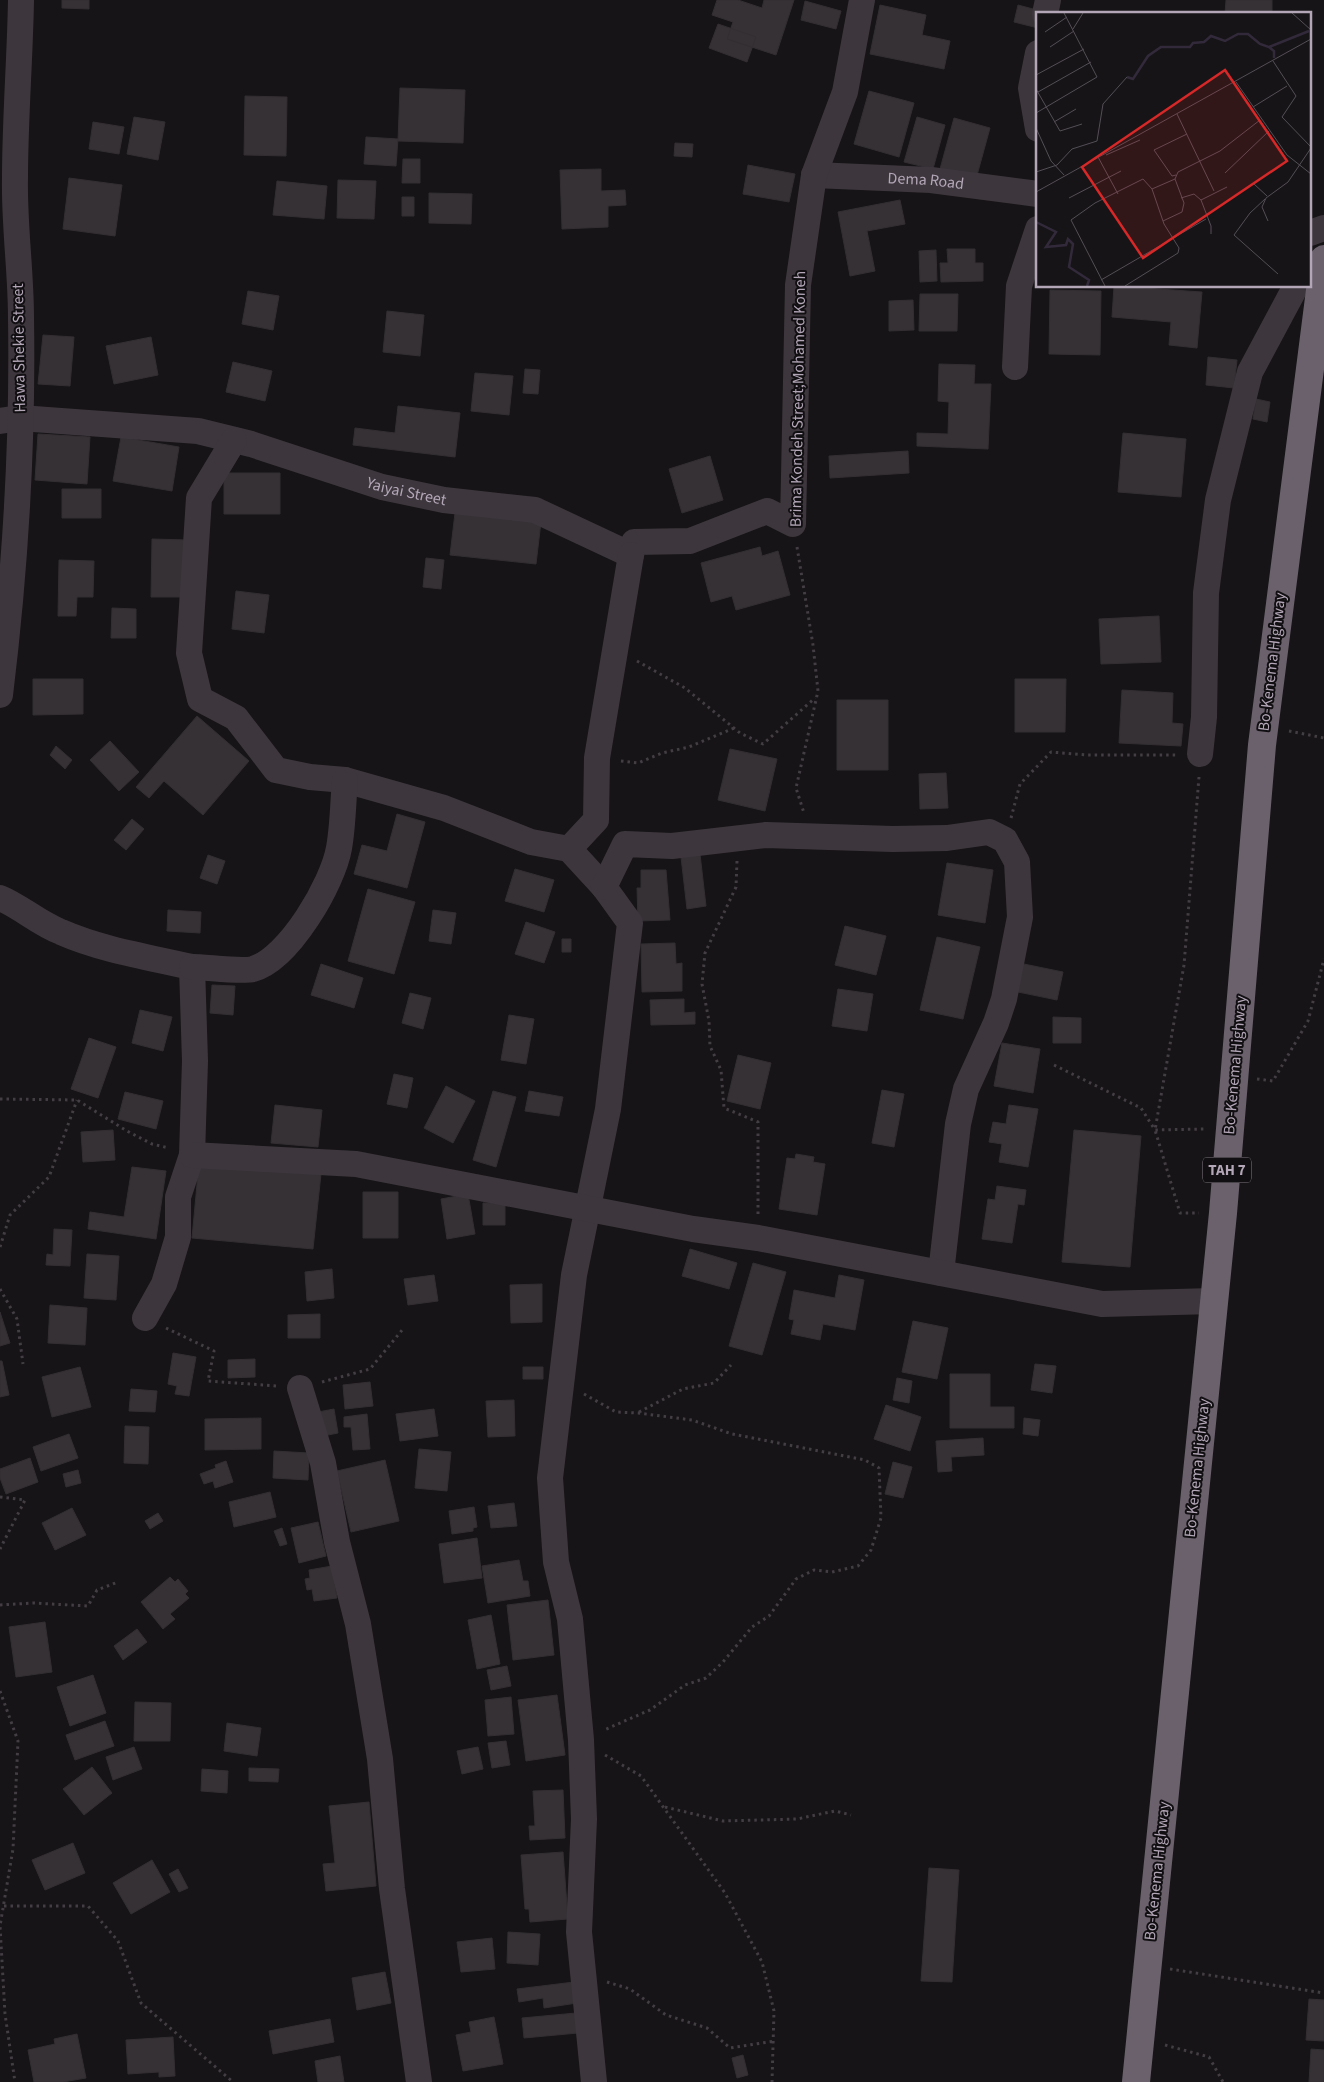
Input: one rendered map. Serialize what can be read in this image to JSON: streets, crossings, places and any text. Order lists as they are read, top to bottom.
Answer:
{
  "streets": {
    "highway": ["Bo-Kenema Highway", "TAH 7"],
    "street": [
      "Dema Road",
      "Hawa Shekie Street",
      "Brima Kondeh Street;Mohamed Koneh",
      "Yaiyai Street"
    ]
  },
  "crossings": [
    ["Dema Road", "Brima Kondeh Street;Mohamed Koneh"],
    ["Hawa Shekie Street", "Yaiyai Street"]
  ]
}
